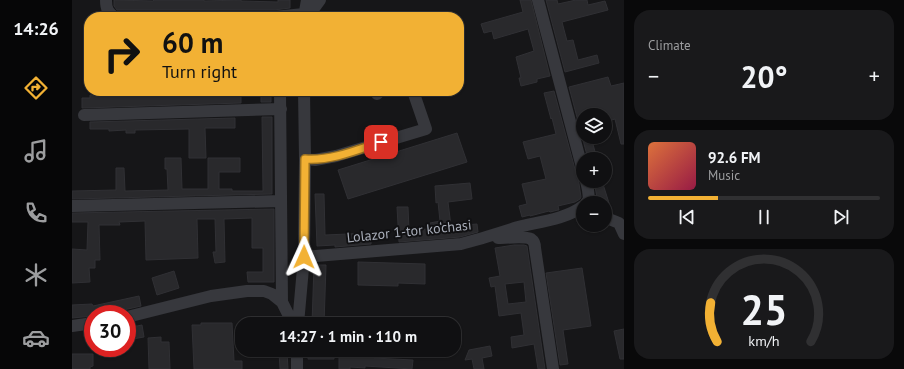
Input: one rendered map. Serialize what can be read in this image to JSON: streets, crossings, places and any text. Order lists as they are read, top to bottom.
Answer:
{
  "streets": {
    "street": ["Lolazor 1-tor ko‘chasi"]
  },
  "page": {
    "tabs": "14:26",
    "tile": "Climate",
    "turn": ["60 m", "Turn right"],
    "heat": ["−", "20°", "+"],
    "map_buttons": ["+", "−"],
    "song": ["92.6 FM", "Music"],
    "limit": "30",
    "trip": "14:27 · 1 min · 110 m",
    "gauge": ["25", "km/h"]
  }
}
